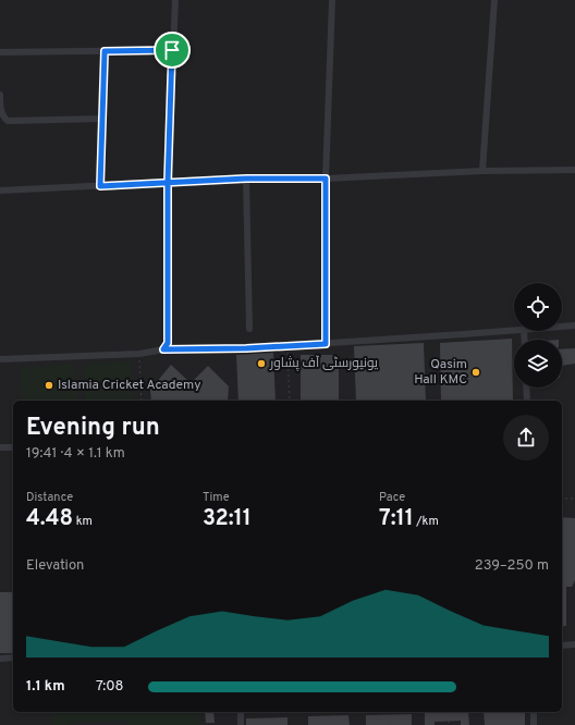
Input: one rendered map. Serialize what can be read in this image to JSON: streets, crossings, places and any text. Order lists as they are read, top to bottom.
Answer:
{
  "places": ["یونیورسٹی آف پشاور", "Qasim Hall KMC", "Islamia Cricket Academy"],
  "page": {
    "heading": ["Evening run", "19:41 · 4 × 1.1 km"],
    "stats": [
      ["Distance", "4.48 km"],
      ["Time", "32:11"],
      ["Pace", "7:11 /km"]
    ],
    "chart": ["Elevation", "239–250 m"],
    "list": [
      {
        "name": "1.1 km",
        "note": "7:08"
      }
    ]
  }
}
